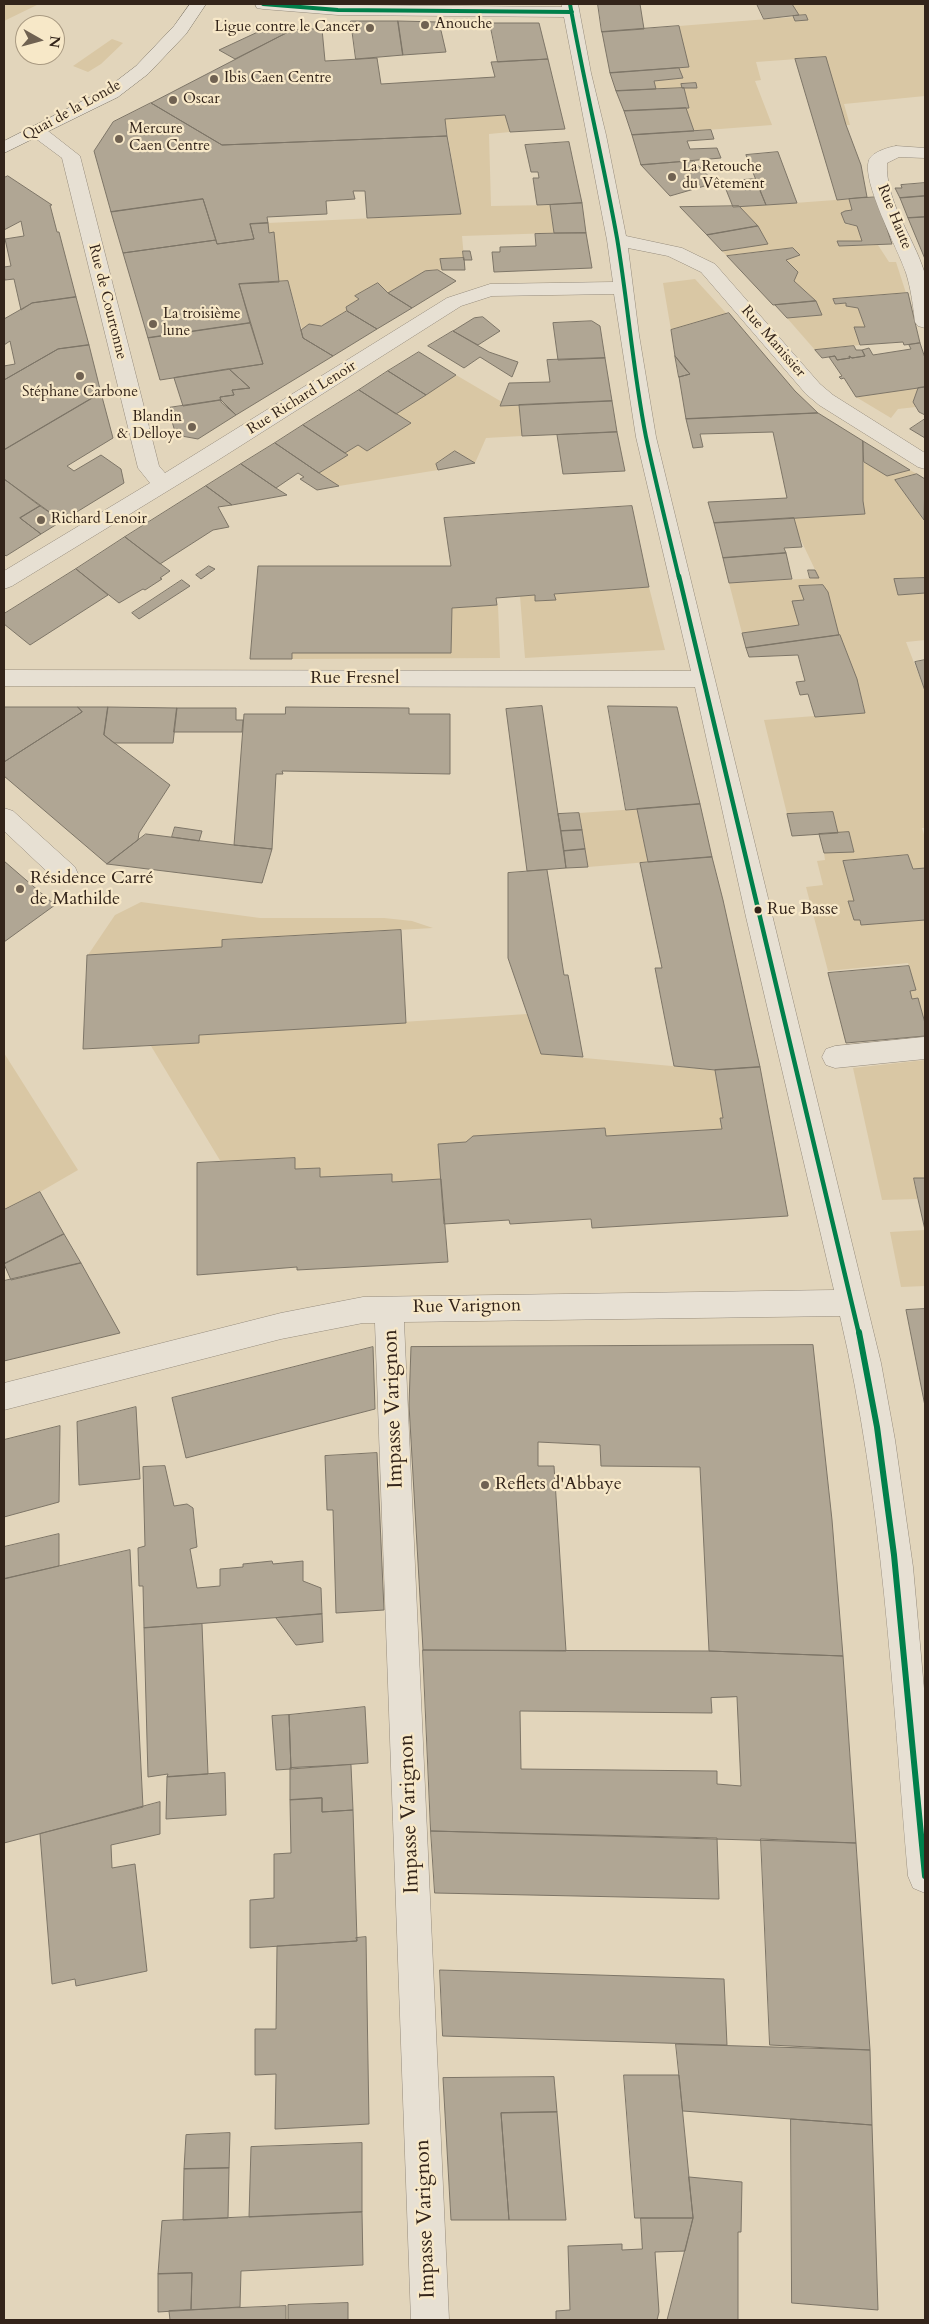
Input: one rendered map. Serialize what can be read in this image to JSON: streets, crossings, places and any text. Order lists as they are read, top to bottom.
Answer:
{
  "streets": {
    "street": [
      "Quai de la Londe",
      "Rue Haute",
      "Rue de Courtonne",
      "Rue Manissier",
      "Rue Richard Lenoir",
      "Rue Fresnel",
      "Rue Varignon",
      "Impasse Varignon"
    ]
  },
  "crossings": [
    ["Quai de la Londe", "Rue de Courtonne"],
    ["Rue de Courtonne", "Rue Richard Lenoir"],
    ["Rue Varignon", "Impasse Varignon"]
  ],
  "places": [
    "Anouche",
    "Ligue contre le Cancer",
    "Ibis Caen Centre",
    "Oscar",
    "Mercure Caen Centre",
    "La Retouche du Vêtement",
    "La troisième lune",
    "Stéphane Carbone",
    "Blandin & Delloye",
    "Richard Lenoir",
    "Résidence Carré de Mathilde",
    "Rue Basse",
    "Reflets d'Abbaye"
  ],
  "north": "right"
}
